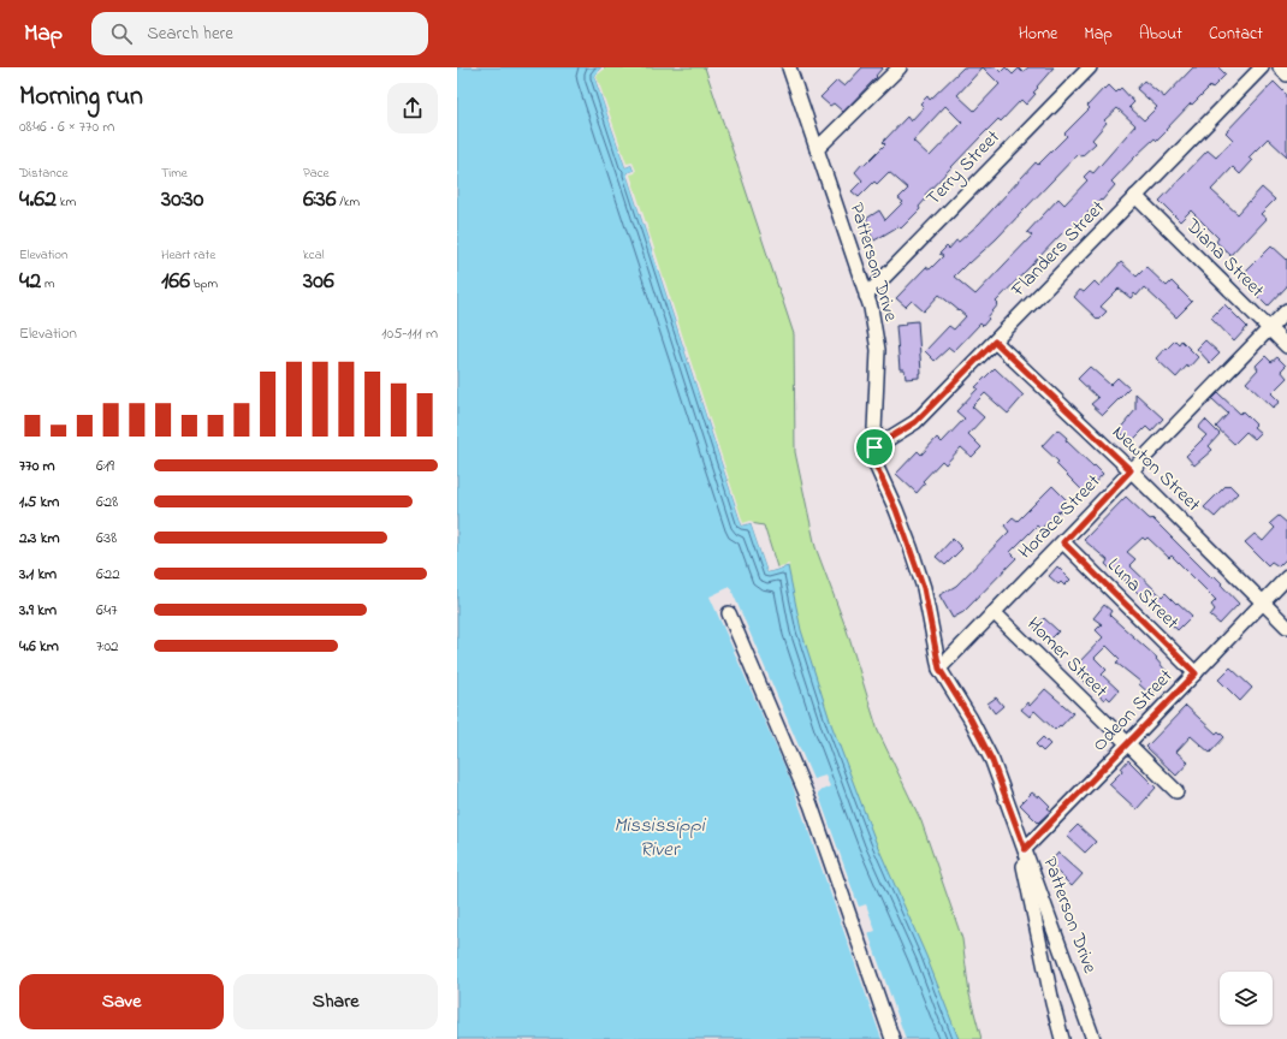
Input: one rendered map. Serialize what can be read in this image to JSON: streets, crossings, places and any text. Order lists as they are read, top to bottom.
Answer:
{
  "streets": {
    "street": [
      "Terry Street",
      "Flanders Street",
      "Diana Street",
      "Patterson Drive",
      "Newton Street",
      "Horace Street",
      "Luna Street",
      "Homer Street",
      "Odeon Street"
    ]
  },
  "crossings": [
    ["Terry Street", "Patterson Drive"],
    ["Flanders Street", "Diana Street"],
    ["Flanders Street", "Patterson Drive"],
    ["Flanders Street", "Newton Street"],
    ["Diana Street", "Horace Street"],
    ["Patterson Drive", "Horace Street"],
    ["Patterson Drive", "Odeon Street"],
    ["Newton Street", "Horace Street"],
    ["Newton Street", "Odeon Street"],
    ["Horace Street", "Luna Street"],
    ["Horace Street", "Homer Street"],
    ["Luna Street", "Odeon Street"],
    ["Homer Street", "Odeon Street"]
  ],
  "water": ["Mississippi River"],
  "page": {
    "header": "Map",
    "search": "Search here",
    "nav": [
      "Home",
      "Map",
      "About",
      "Contact"
    ],
    "heading": ["Morning run", "08:46 · 6 × 770 m"],
    "stats": [
      ["Distance", "4.62 km"],
      ["Time", "30:30"],
      ["Pace", "6:36 /km"],
      ["Elevation", "42 m"],
      ["Heart rate", "166 bpm"],
      ["kcal", "306"]
    ],
    "chart": ["Elevation", "105–111 m"],
    "list": [
      {
        "name": "770 m",
        "note": "6:19"
      },
      {
        "name": "1.5 km",
        "note": "6:28"
      },
      {
        "name": "2.3 km",
        "note": "6:38"
      },
      {
        "name": "3.1 km",
        "note": "6:22"
      },
      {
        "name": "3.9 km",
        "note": "6:47"
      },
      {
        "name": "4.6 km",
        "note": "7:02"
      }
    ],
    "buttons": ["Save", "Share"]
  }
}
